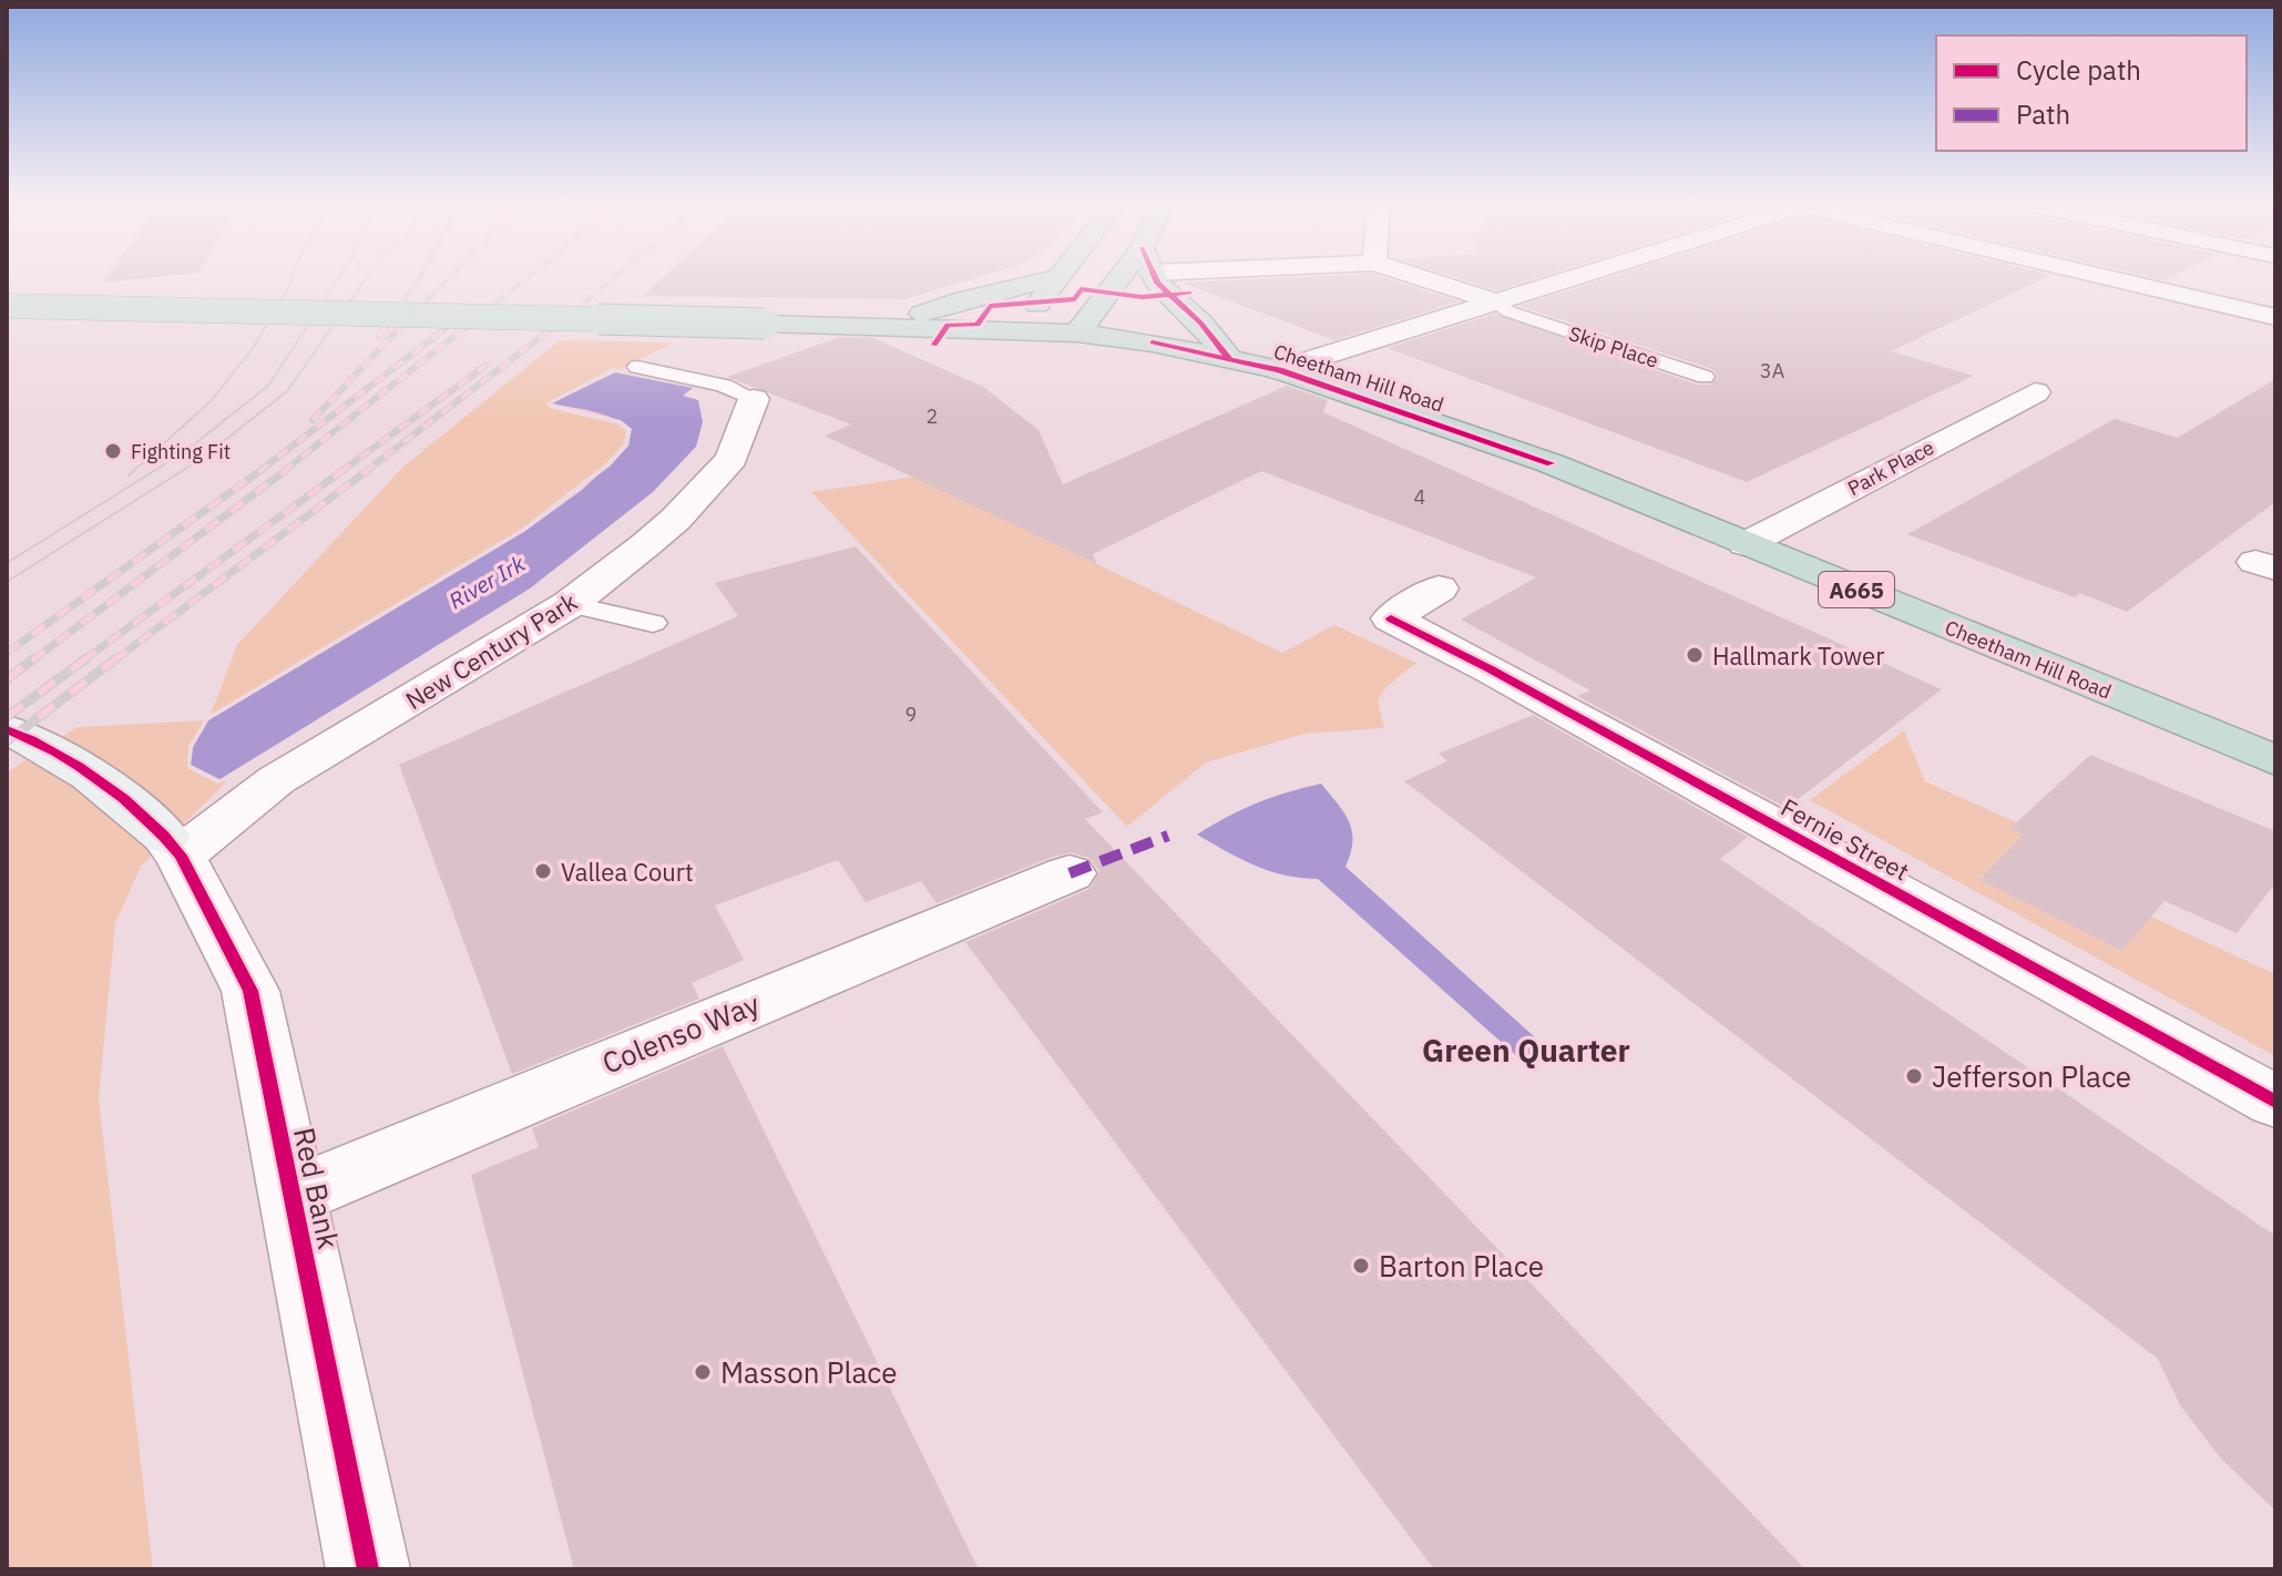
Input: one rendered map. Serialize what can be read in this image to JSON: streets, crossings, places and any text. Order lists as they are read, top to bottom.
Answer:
{
  "streets": {
    "highway": ["Cheetham Hill Road", "A665"],
    "street": [
      "Skip Place",
      "Park Place",
      "New Century Park",
      "Fernie Street",
      "Colenso Way",
      "Red Bank"
    ]
  },
  "crossings": [
    ["Cheetham Hill Road", "Park Place"],
    ["New Century Park", "Red Bank"],
    ["Colenso Way", "Red Bank"]
  ],
  "districts": ["Green Quarter"],
  "water": ["River Irk"],
  "places": [
    "Fighting Fit",
    "Hallmark Tower",
    "Vallea Court",
    "Jefferson Place",
    "Barton Place",
    "Masson Place"
  ],
  "house_numbers": [
    "3A",
    "2",
    "4",
    "9"
  ],
  "legend": ["Cycle path", "Path"]
}
